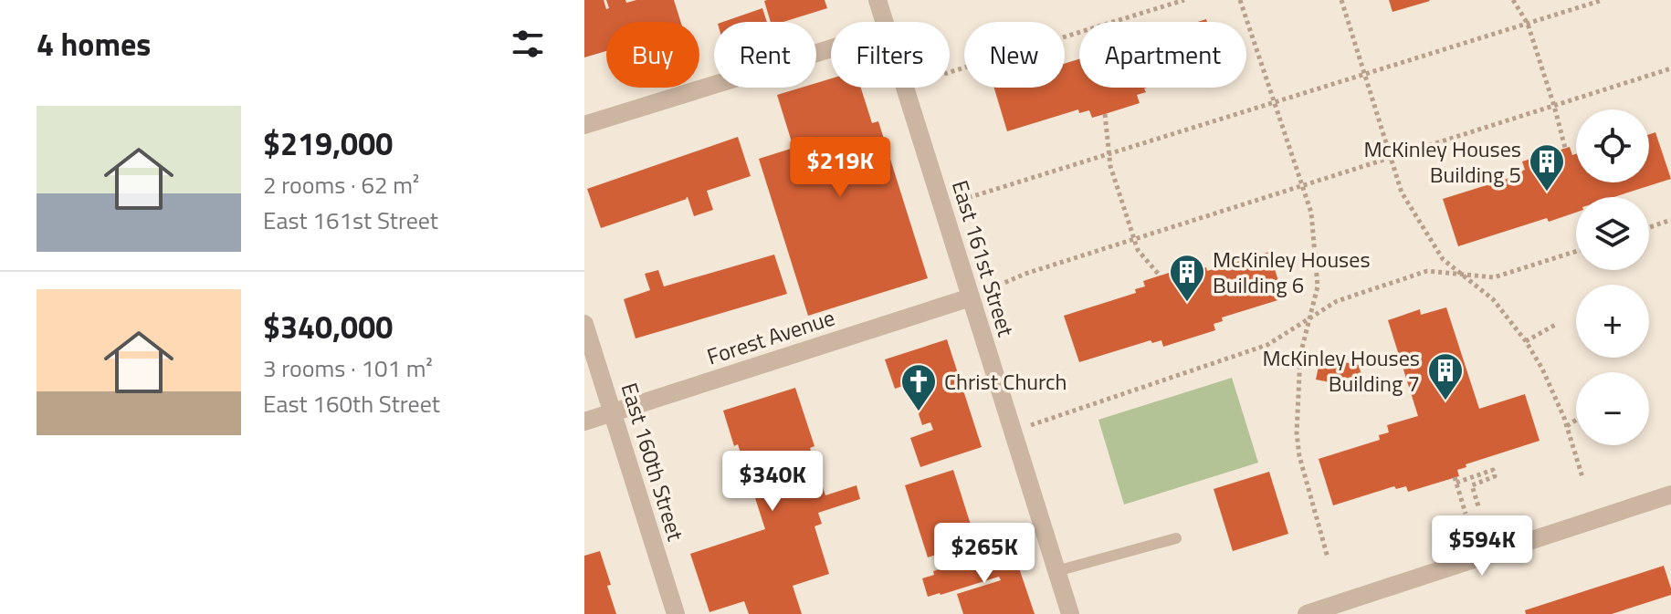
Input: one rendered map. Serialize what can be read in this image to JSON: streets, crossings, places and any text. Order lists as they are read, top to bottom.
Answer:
{
  "streets": {
    "street": ["East 161st Street", "Forest Avenue", "East 160th Street"]
  },
  "crossings": [
    ["East 161st Street", "Forest Avenue"],
    ["Forest Avenue", "East 160th Street"]
  ],
  "places": {
    "building": ["McKinley Houses Building 5", "McKinley Houses Building 6", "McKinley Houses Building 7"],
    "church": ["Christ Church"]
  },
  "page": {
    "heading": "4 homes",
    "chip": [
      "Buy",
      "Rent",
      "Filters",
      "New",
      "Apartment"
    ],
    "list": [
      {
        "name": "$219,000",
        "note": "2 rooms · 62 m² · East 161st Street"
      },
      {
        "name": "$340,000",
        "note": "3 rooms · 101 m² · East 160th Street"
      }
    ],
    "map_buttons": ["+", "−"],
    "price": [
      "$219K",
      "$340K",
      "$594K",
      "$265K"
    ]
  }
}
